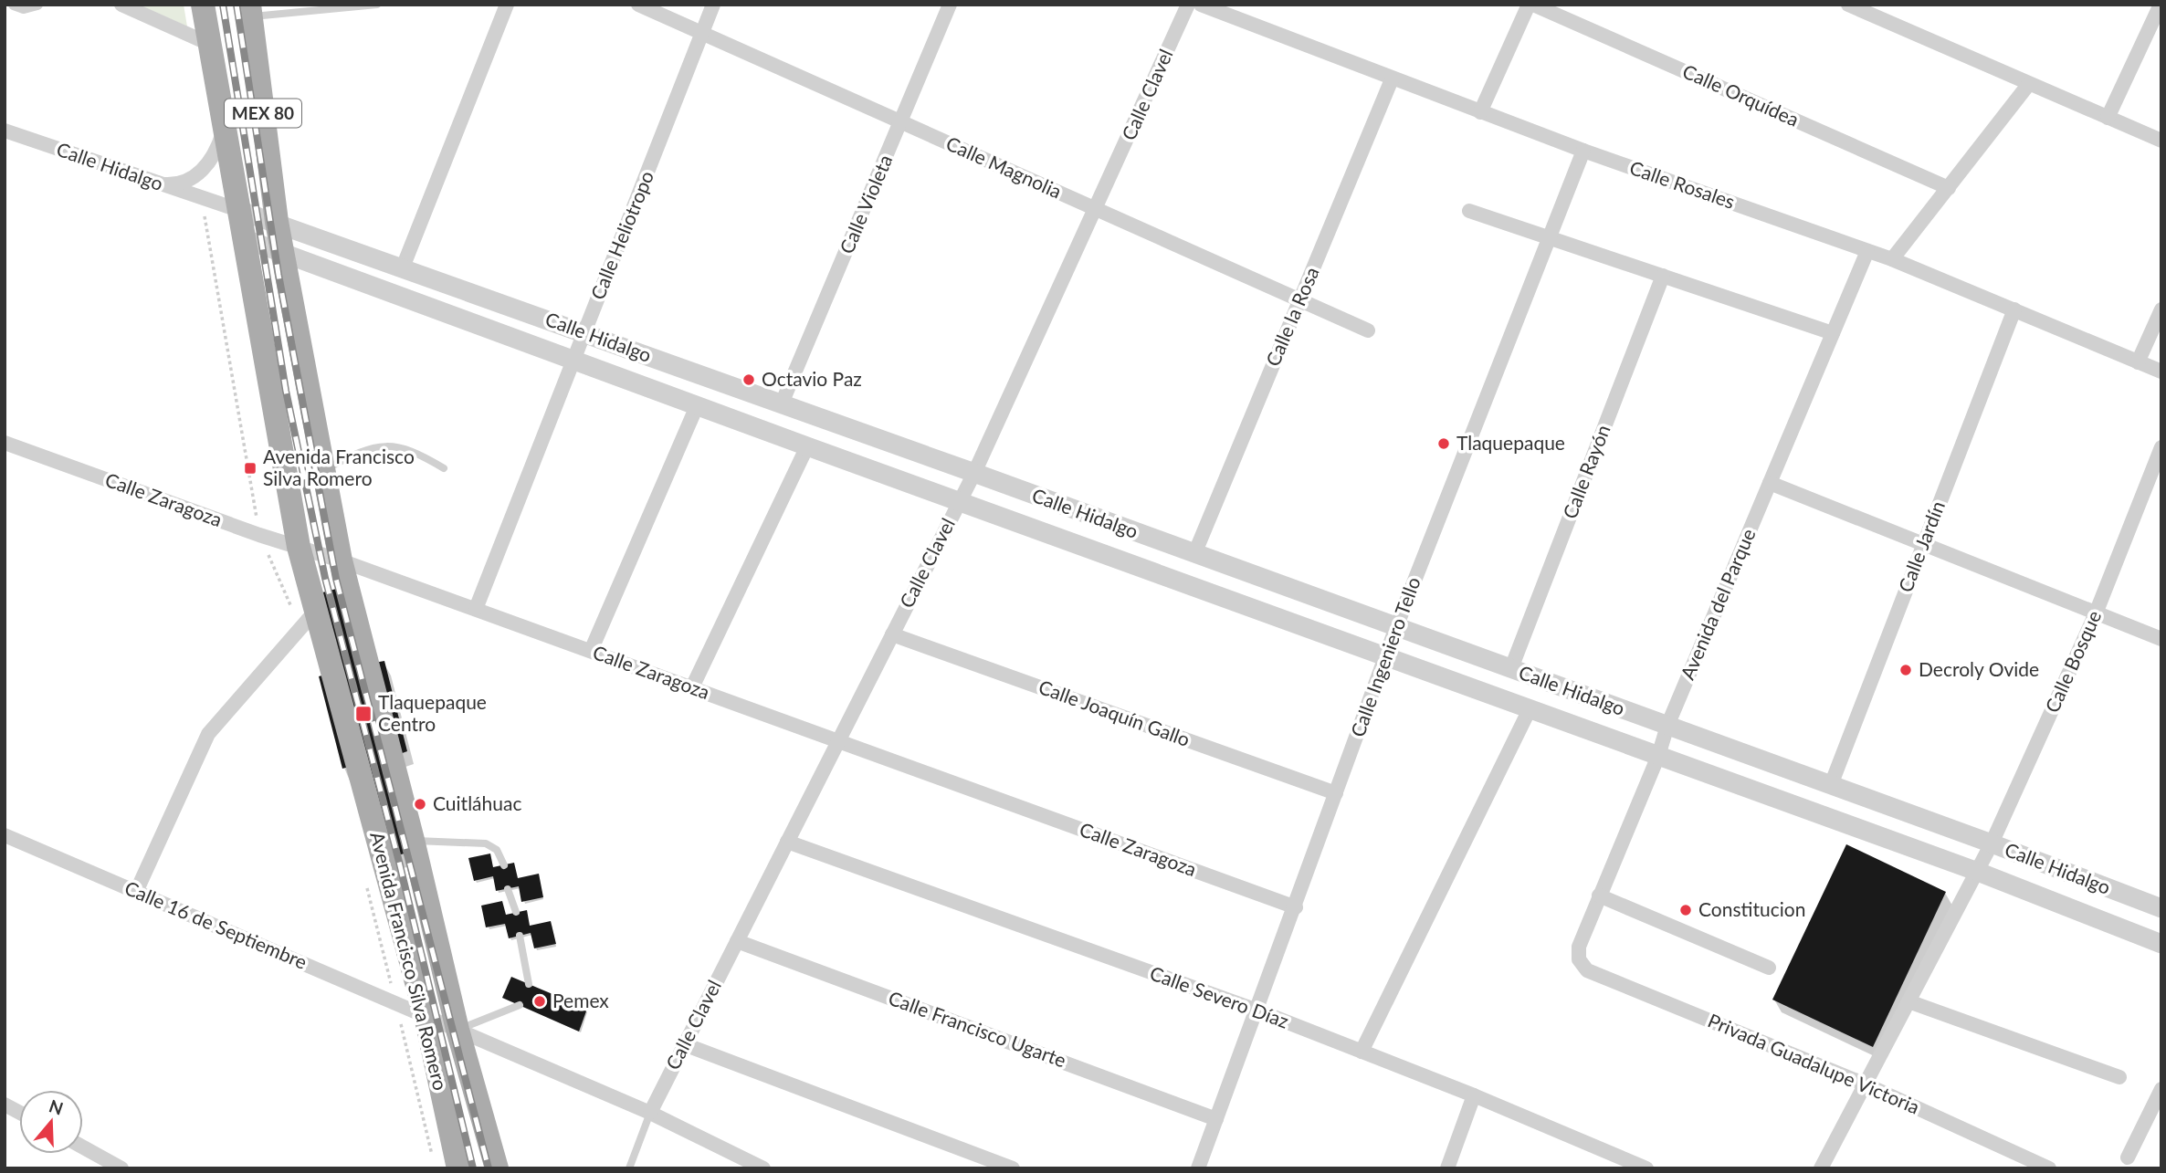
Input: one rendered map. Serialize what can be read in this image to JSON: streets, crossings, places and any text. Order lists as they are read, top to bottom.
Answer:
{
  "streets": {
    "main road": ["MEX 80", "Avenida Francisco Silva Romero"],
    "street": [
      "Calle Clavel",
      "Calle Orquídea",
      "Calle Hidalgo",
      "Calle Magnolia",
      "Calle Rosales",
      "Calle Violeta",
      "Calle Heliotropo",
      "Calle la Rosa",
      "Calle Rayón",
      "Calle Zaragoza",
      "Calle Jardín",
      "Avenida del Parque",
      "Calle Ingeniero Tello",
      "Calle Bosque",
      "Calle Joaquín Gallo",
      "Calle 16 de Septiembre",
      "Calle Severo Díaz",
      "Calle Francisco Ugarte",
      "Privada Guadalupe Victoria"
    ]
  },
  "crossings": [
    ["Calle Clavel", "Calle Hidalgo"],
    ["Calle Clavel", "Calle Magnolia"],
    ["Calle Clavel", "Calle Zaragoza"],
    ["Calle Clavel", "Calle Joaquín Gallo"],
    ["Calle Clavel", "Calle 16 de Septiembre"],
    ["Calle Clavel", "Calle Severo Díaz"],
    ["Calle Clavel", "Calle Francisco Ugarte"],
    ["Calle Hidalgo", "Calle Violeta"],
    ["Calle Hidalgo", "Calle Heliotropo"],
    ["Calle Hidalgo", "Calle la Rosa"],
    ["Calle Hidalgo", "Calle Rayón"],
    ["Calle Hidalgo", "Calle Jardín"],
    ["Calle Hidalgo", "Avenida del Parque"],
    ["Calle Hidalgo", "Calle Ingeniero Tello"],
    ["Calle Hidalgo", "Calle Bosque"],
    ["Calle Hidalgo", "Avenida Francisco Silva Romero"],
    ["Calle Magnolia", "Calle Violeta"],
    ["Calle Magnolia", "Calle Heliotropo"],
    ["Calle Magnolia", "Calle la Rosa"],
    ["Calle Rosales", "Calle la Rosa"],
    ["Calle Rosales", "Calle Jardín"],
    ["Calle Rosales", "Avenida del Parque"],
    ["Calle Rosales", "Calle Ingeniero Tello"],
    ["Calle Heliotropo", "Calle Zaragoza"],
    ["Calle Zaragoza", "Calle Ingeniero Tello"],
    ["Calle Zaragoza", "Avenida Francisco Silva Romero"],
    ["Avenida del Parque", "Privada Guadalupe Victoria"],
    ["Calle Ingeniero Tello", "Calle Joaquín Gallo"],
    ["Calle Ingeniero Tello", "Calle Severo Díaz"],
    ["Calle Ingeniero Tello", "Calle Francisco Ugarte"],
    ["Calle Bosque", "Privada Guadalupe Victoria"],
    ["Calle 16 de Septiembre", "Avenida Francisco Silva Romero"]
  ],
  "places": {
    "other": [
      "Octavio Paz",
      "Tlaquepaque",
      "Decroly Ovide",
      "Cuitláhuac",
      "Constitucion",
      "Pemex"
    ],
    "transit": ["Avenida Francisco Silva Romero", "Tlaquepaque Centro"]
  },
  "north": "top"
}
